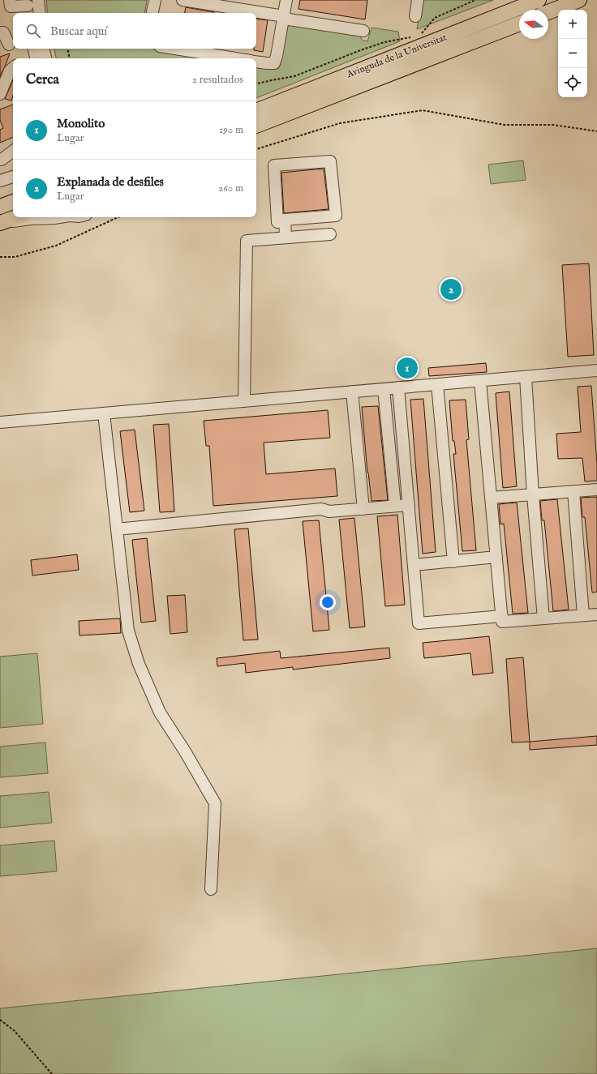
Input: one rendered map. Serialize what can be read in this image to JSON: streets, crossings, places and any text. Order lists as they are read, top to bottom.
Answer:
{
  "streets": {
    "main road": ["Avinguda de la Universitat"]
  },
  "north": "left",
  "page": {
    "map_buttons": ["+", "−"],
    "search": "Buscar aquí",
    "heading": ["Cerca", "2 resultados"],
    "list": [
      {
        "mark": "1",
        "name": "Monolito",
        "note": "Lugar",
        "value": "190 m"
      },
      {
        "mark": "2",
        "name": "Explanada de desfiles",
        "note": "Lugar",
        "value": "260 m"
      }
    ],
    "pins": ["2", "1"]
  }
}
